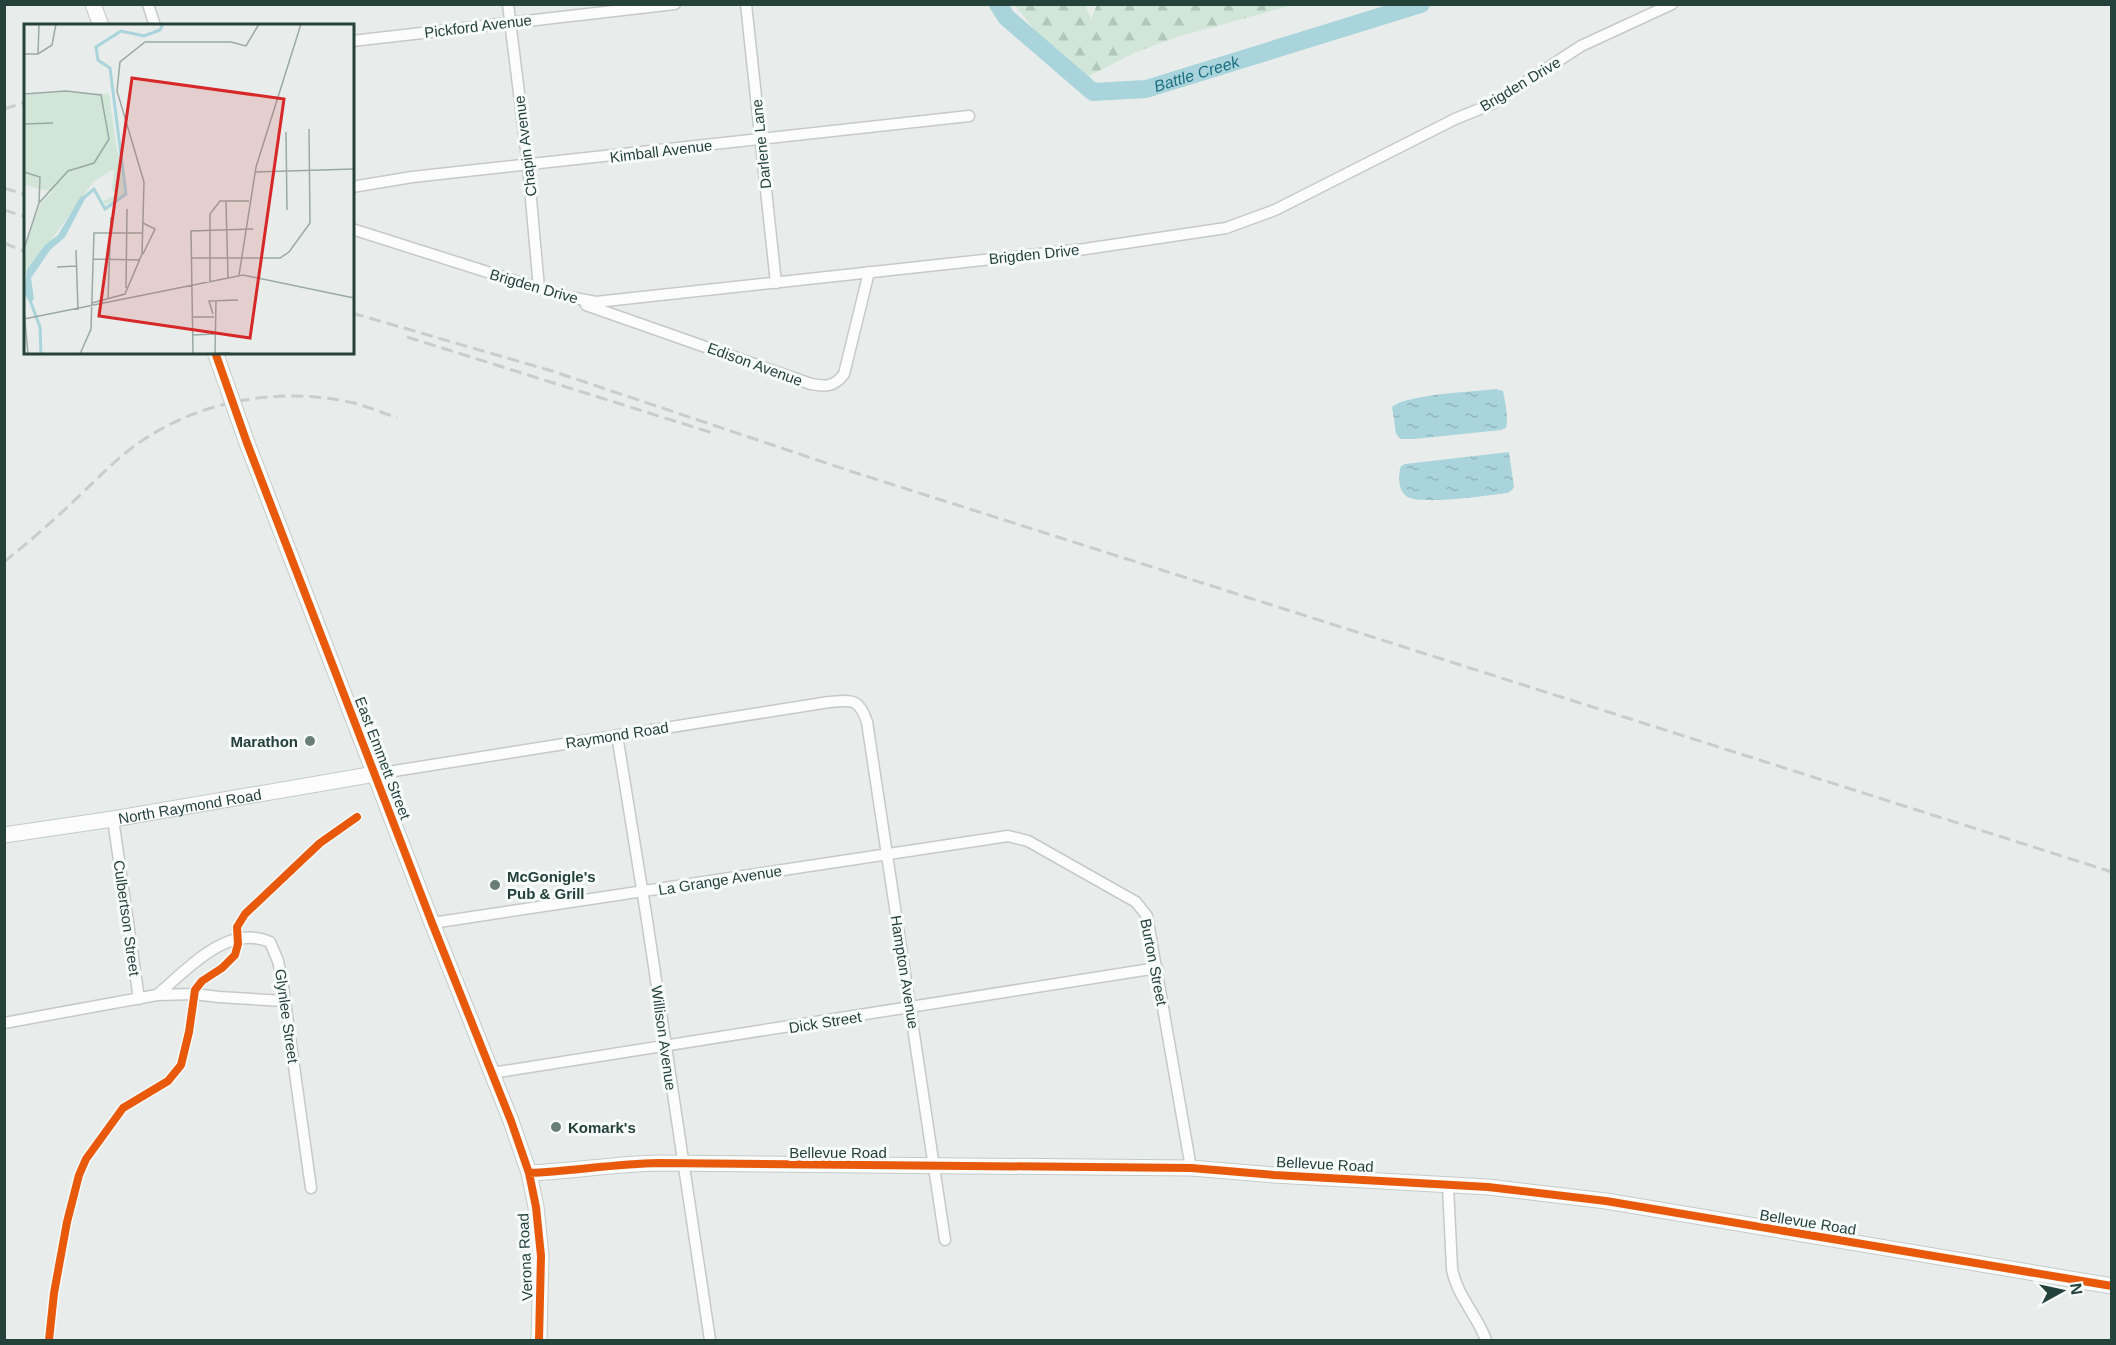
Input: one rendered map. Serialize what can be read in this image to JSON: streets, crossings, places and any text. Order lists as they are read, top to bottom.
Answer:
{
  "streets": {
    "street": [
      "Pickford Avenue",
      "Brigden Drive",
      "Darlene Lane",
      "Chapin Avenue",
      "Kimball Avenue",
      "Edison Avenue",
      "Raymond Road",
      "East Emmett Street",
      "North Raymond Road",
      "La Grange Avenue",
      "Culbertson Street",
      "Burton Street",
      "Hampton Avenue",
      "Glynlee Street",
      "Dick Street",
      "Willison Avenue",
      "Bellevue Road",
      "Verona Road"
    ]
  },
  "crossings": [
    ["Pickford Avenue", "Chapin Avenue"],
    ["Brigden Drive", "Darlene Lane"],
    ["Brigden Drive", "Chapin Avenue"],
    ["Brigden Drive", "Edison Avenue"],
    ["Darlene Lane", "Kimball Avenue"],
    ["Chapin Avenue", "Kimball Avenue"],
    ["Raymond Road", "East Emmett Street"],
    ["Raymond Road", "North Raymond Road"],
    ["Raymond Road", "Hampton Avenue"],
    ["Raymond Road", "Willison Avenue"],
    ["East Emmett Street", "North Raymond Road"],
    ["East Emmett Street", "La Grange Avenue"],
    ["East Emmett Street", "Dick Street"],
    ["East Emmett Street", "Bellevue Road"],
    ["East Emmett Street", "Verona Road"],
    ["North Raymond Road", "Culbertson Street"],
    ["La Grange Avenue", "Burton Street"],
    ["La Grange Avenue", "Hampton Avenue"],
    ["La Grange Avenue", "Willison Avenue"],
    ["Burton Street", "Dick Street"],
    ["Burton Street", "Bellevue Road"],
    ["Hampton Avenue", "Dick Street"],
    ["Hampton Avenue", "Bellevue Road"],
    ["Dick Street", "Willison Avenue"],
    ["Willison Avenue", "Bellevue Road"],
    ["Bellevue Road", "Verona Road"]
  ],
  "water": ["Battle Creek"],
  "places": ["Marathon", "McGonigle's Pub & Grill", "Komark's"],
  "north": "right"
}
